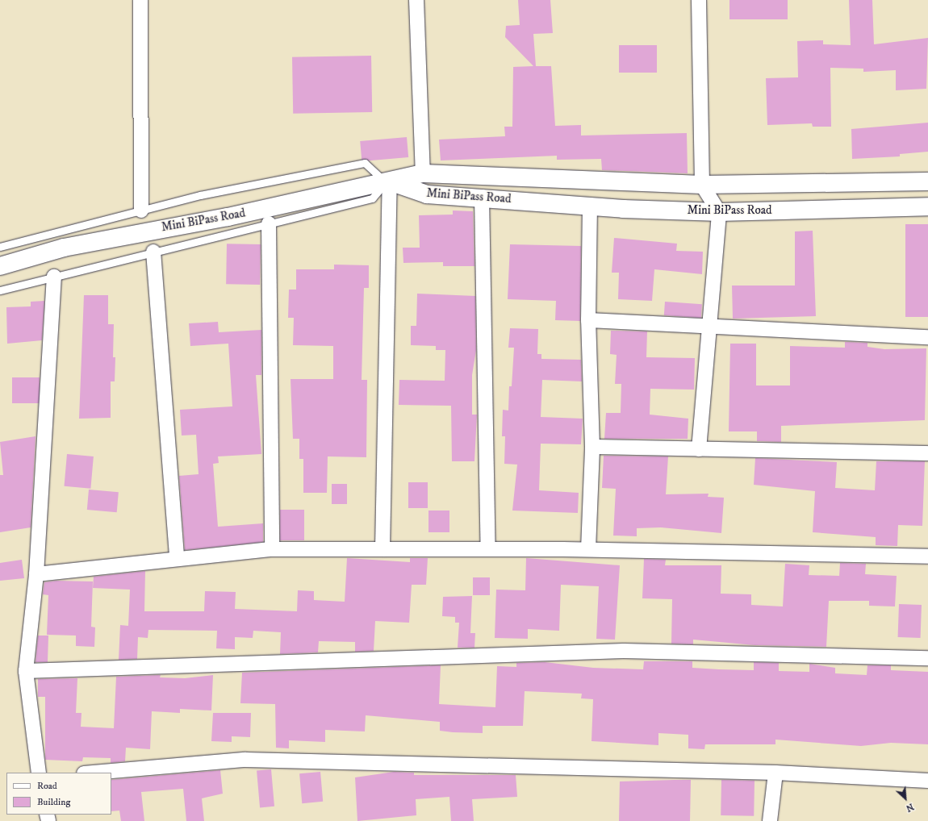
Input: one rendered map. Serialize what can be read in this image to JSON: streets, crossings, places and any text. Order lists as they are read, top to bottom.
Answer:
{
  "streets": {
    "street": ["Mini BiPass Road"]
  },
  "legend": ["Road", "Building"],
  "north": "bottom right"
}
